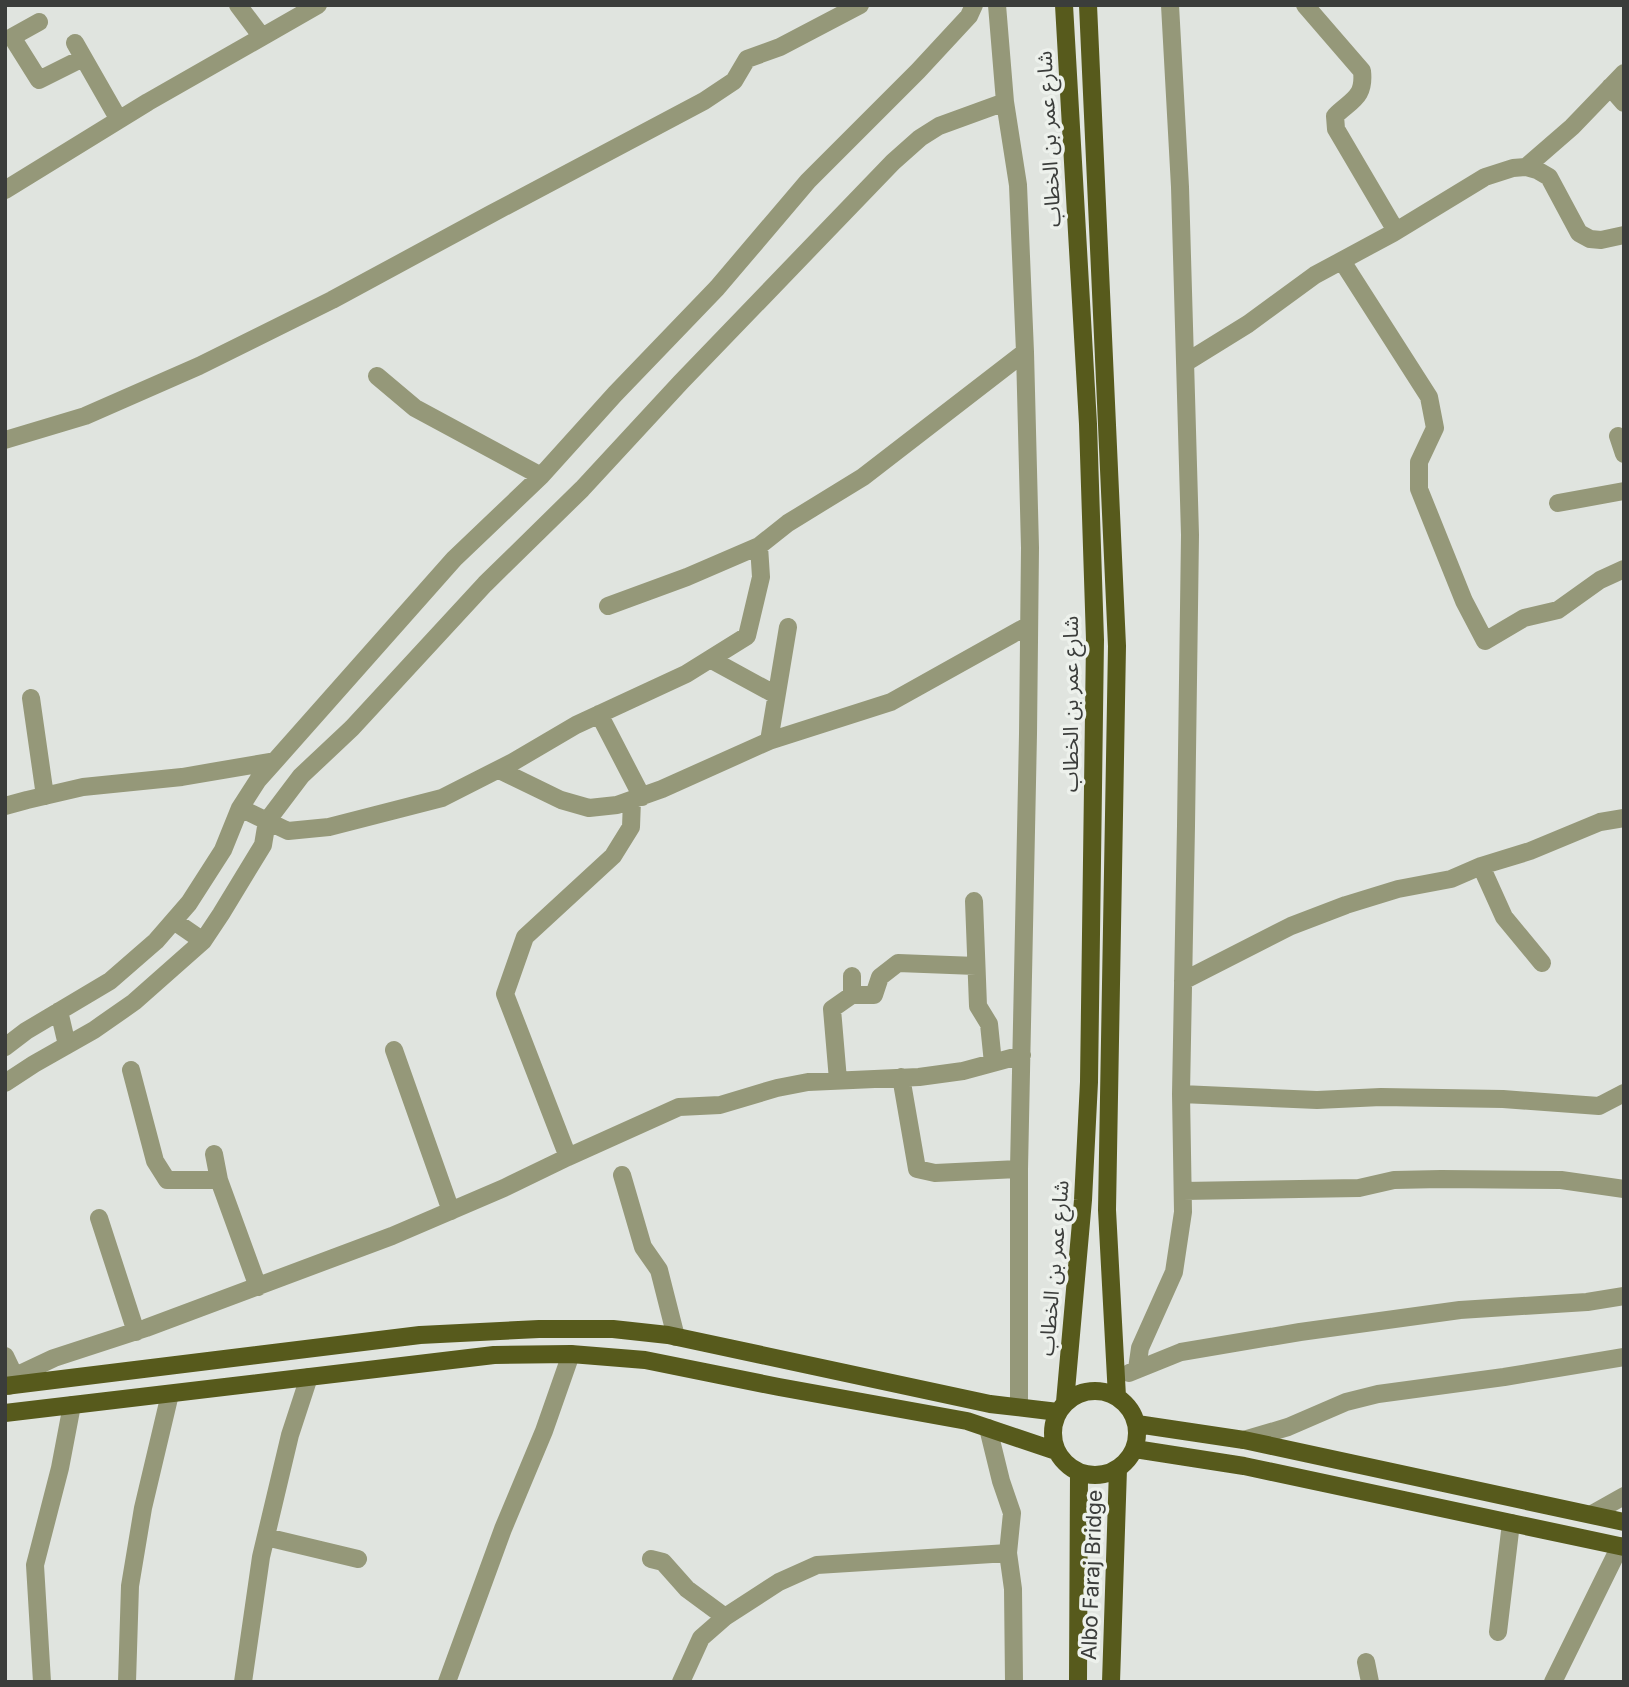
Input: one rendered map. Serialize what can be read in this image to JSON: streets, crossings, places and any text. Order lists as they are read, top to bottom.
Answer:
{
  "streets": {
    "main road": ["شارع عمر بن الخطاب", "Albo Faraj Bridge"]
  },
  "crossings": [
    ["شارع عمر بن الخطاب", "Albo Faraj Bridge"]
  ]
}
